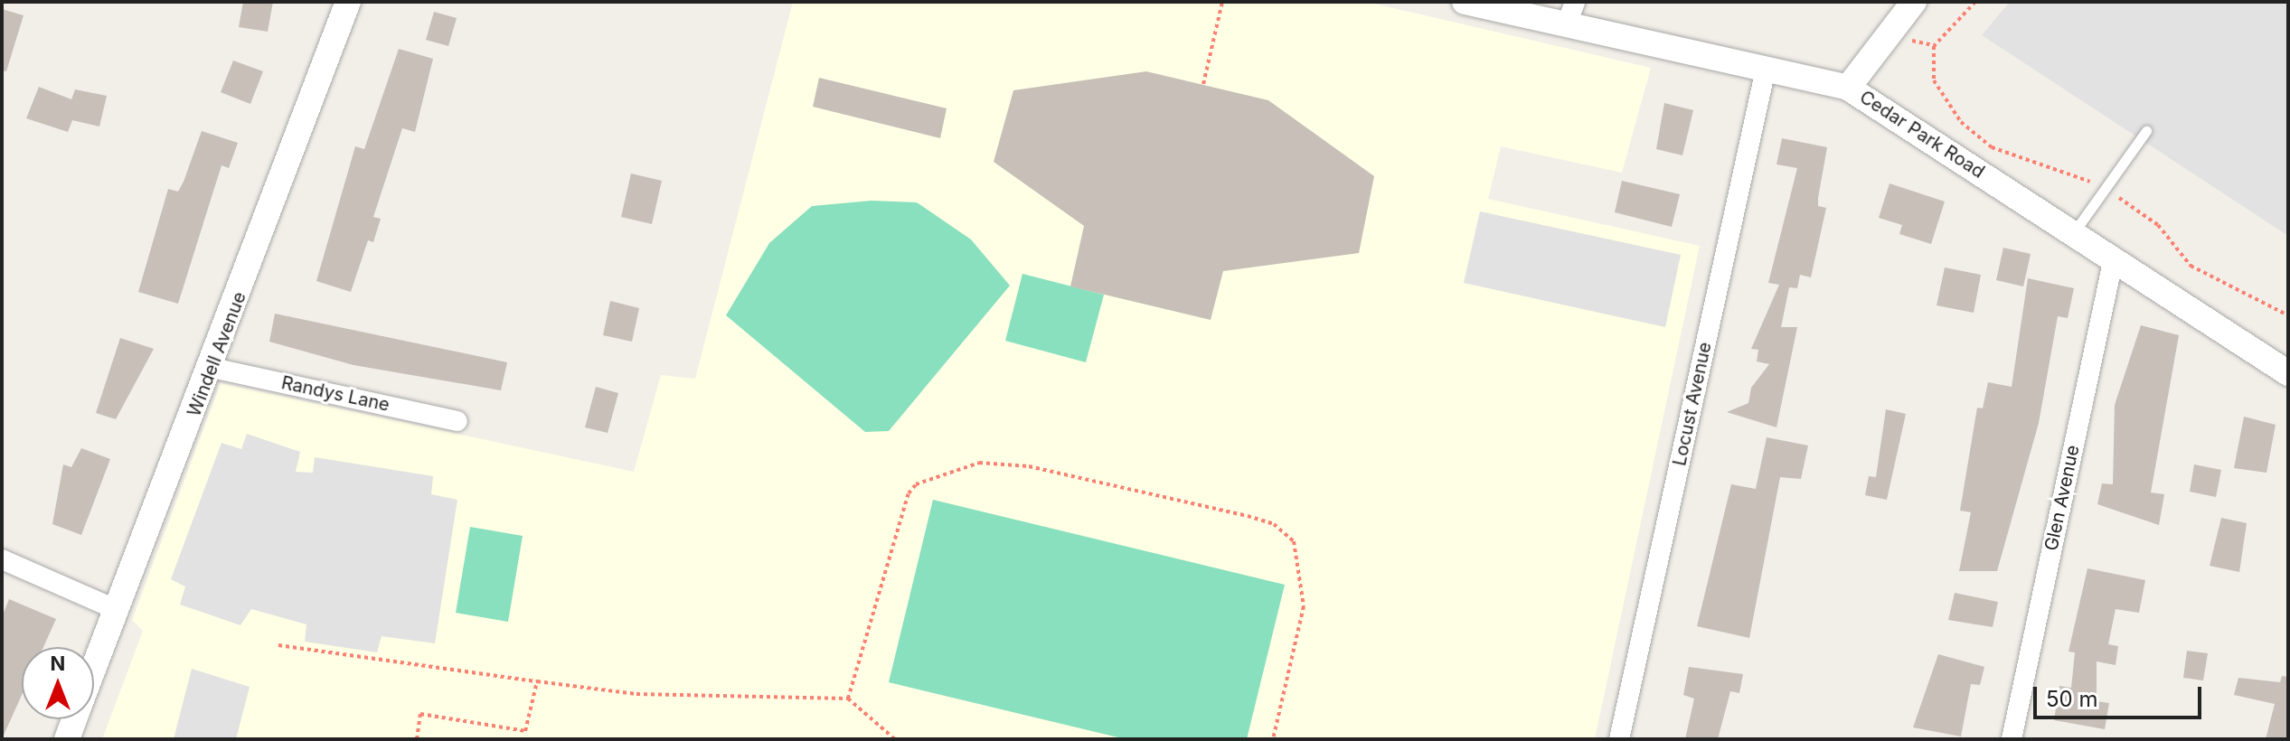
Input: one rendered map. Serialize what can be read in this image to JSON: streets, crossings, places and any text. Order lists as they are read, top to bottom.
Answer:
{
  "streets": {
    "street": [
      "Cedar Park Road",
      "Windell Avenue",
      "Randys Lane",
      "Locust Avenue",
      "Glen Avenue"
    ]
  },
  "crossings": [
    ["Cedar Park Road", "Locust Avenue"],
    ["Cedar Park Road", "Glen Avenue"],
    ["Windell Avenue", "Randys Lane"]
  ],
  "scale_bar": "50 m",
  "north": "top"
}
